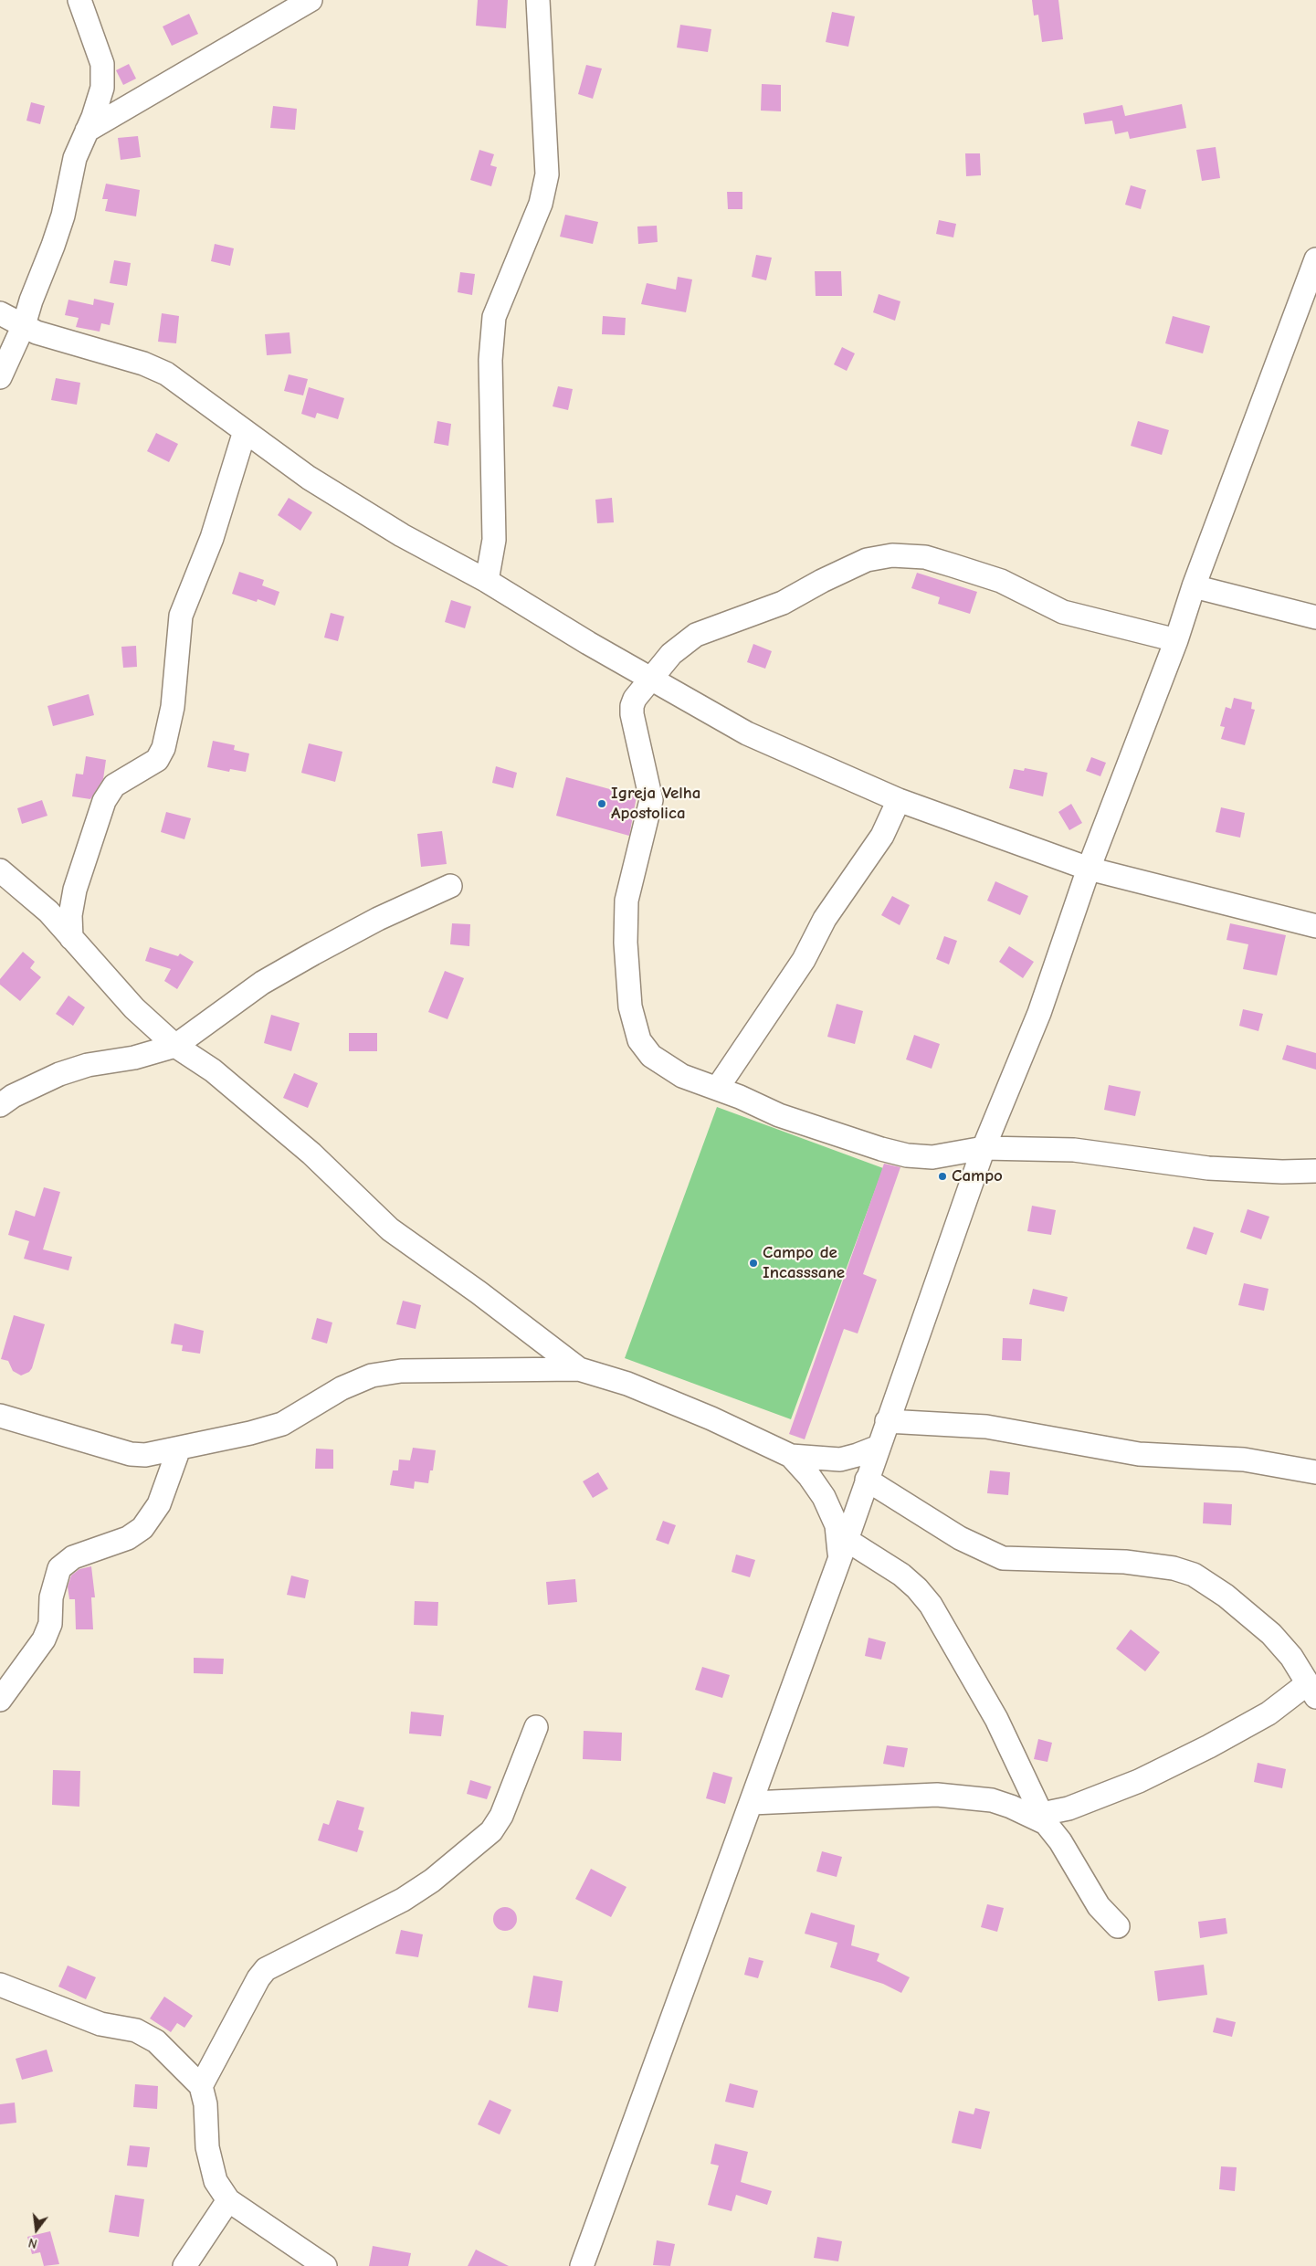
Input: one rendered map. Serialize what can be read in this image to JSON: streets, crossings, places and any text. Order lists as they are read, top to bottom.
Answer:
{
  "places": ["Igreja Velha Apostolica", "Campo", "Campo de Incasssane"],
  "north": "bottom"
}
